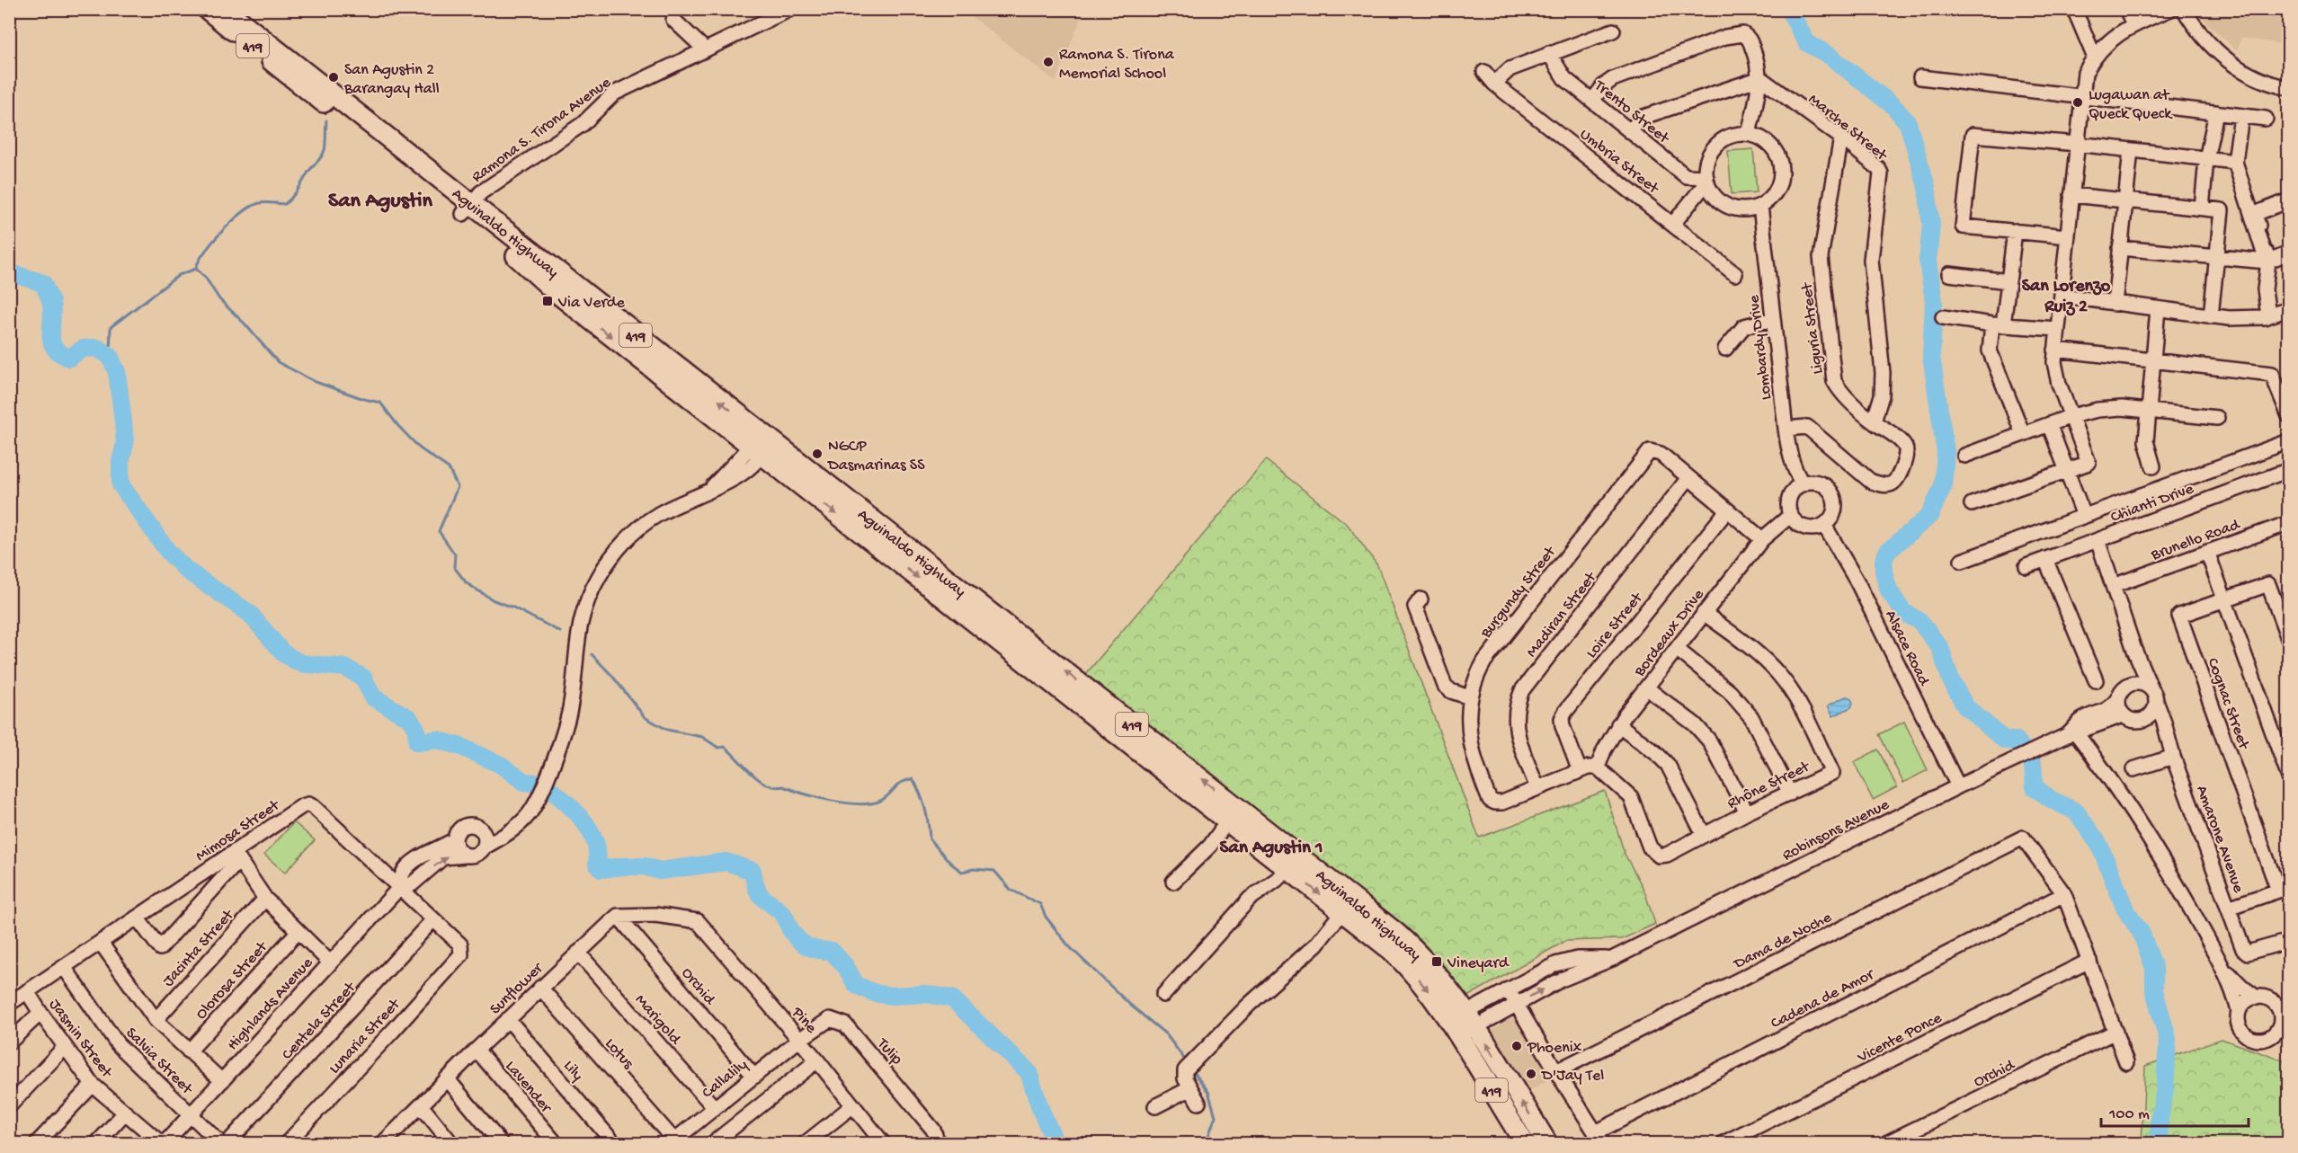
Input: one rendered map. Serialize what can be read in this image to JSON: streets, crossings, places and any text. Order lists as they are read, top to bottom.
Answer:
{
  "streets": {
    "highway": ["419", "Aguinaldo Highway"],
    "street": [
      "Trento Street",
      "Marche Street",
      "Ramona S. Tirona Avenue",
      "Umbria Street",
      "Liguria Street",
      "Lombardy Drive",
      "Chianti Drive",
      "Brunello Road",
      "Burgundy Street",
      "Madiran Street",
      "Loire Street",
      "Bordeaux Drive",
      "Alsace Road",
      "Cognac Street",
      "Rhône Street",
      "Robinsons Avenue",
      "Mimosa Street",
      "Amarone Avenue",
      "Dama de Noche",
      "Jacinta Street",
      "Olorosa Street",
      "Orchid",
      "Sunflower",
      "Cadena de Amor",
      "Highlands Avenue",
      "Marigold",
      "Pine",
      "Centela Street",
      "Lunaria Street",
      "Vicente Ponce",
      "Jasmin Street",
      "Tulip",
      "Lotus",
      "Salvia Street",
      "Lily",
      "Callalily",
      "Lavender"
    ]
  },
  "crossings": [
    ["Trento Street", "Lombardy Drive"],
    ["Marche Street", "Liguria Street"],
    ["Ramona S. Tirona Avenue", "Aguinaldo Highway"],
    ["Aguinaldo Highway", "Robinsons Avenue"],
    ["Liguria Street", "Lombardy Drive"],
    ["Lombardy Drive", "Bordeaux Drive"],
    ["Lombardy Drive", "Alsace Road"],
    ["Chianti Drive", "Amarone Avenue"],
    ["Brunello Road", "Amarone Avenue"],
    ["Burgundy Street", "Madiran Street"],
    ["Burgundy Street", "Loire Street"],
    ["Burgundy Street", "Bordeaux Drive"],
    ["Burgundy Street", "Rhône Street"],
    ["Bordeaux Drive", "Alsace Road"],
    ["Bordeaux Drive", "Rhône Street"],
    ["Alsace Road", "Robinsons Avenue"],
    ["Robinsons Avenue", "Amarone Avenue"],
    ["Mimosa Street", "Highlands Avenue"],
    ["Mimosa Street", "Centela Street"],
    ["Mimosa Street", "Lunaria Street"],
    ["Mimosa Street", "Jasmin Street"],
    ["Mimosa Street", "Salvia Street"],
    ["Dama de Noche", "Cadena de Amor"],
    ["Orchid", "Sunflower"],
    ["Orchid", "Pine"],
    ["Orchid", "Callalily"],
    ["Sunflower", "Marigold"],
    ["Sunflower", "Pine"],
    ["Sunflower", "Lotus"],
    ["Sunflower", "Lily"],
    ["Sunflower", "Lavender"],
    ["Highlands Avenue", "Jasmin Street"],
    ["Highlands Avenue", "Salvia Street"],
    ["Marigold", "Callalily"],
    ["Pine", "Tulip"],
    ["Pine", "Callalily"],
    ["Tulip", "Callalily"],
    ["Lotus", "Callalily"]
  ],
  "districts": ["San Agustin", "San Lorenzo Ruiz 2", "San Agustin 1"],
  "places": {
    "other": [
      "Ramona S. Tirona Memorial School",
      "San Agustin 2 Barangay Hall",
      "Lugawan at Queck Queck",
      "NGCP Dasmarinas SS",
      "Phoenix",
      "D'Jay Tel"
    ],
    "transit": ["Via Verde", "Vineyard"]
  },
  "scale_bar": "100 m"
}
